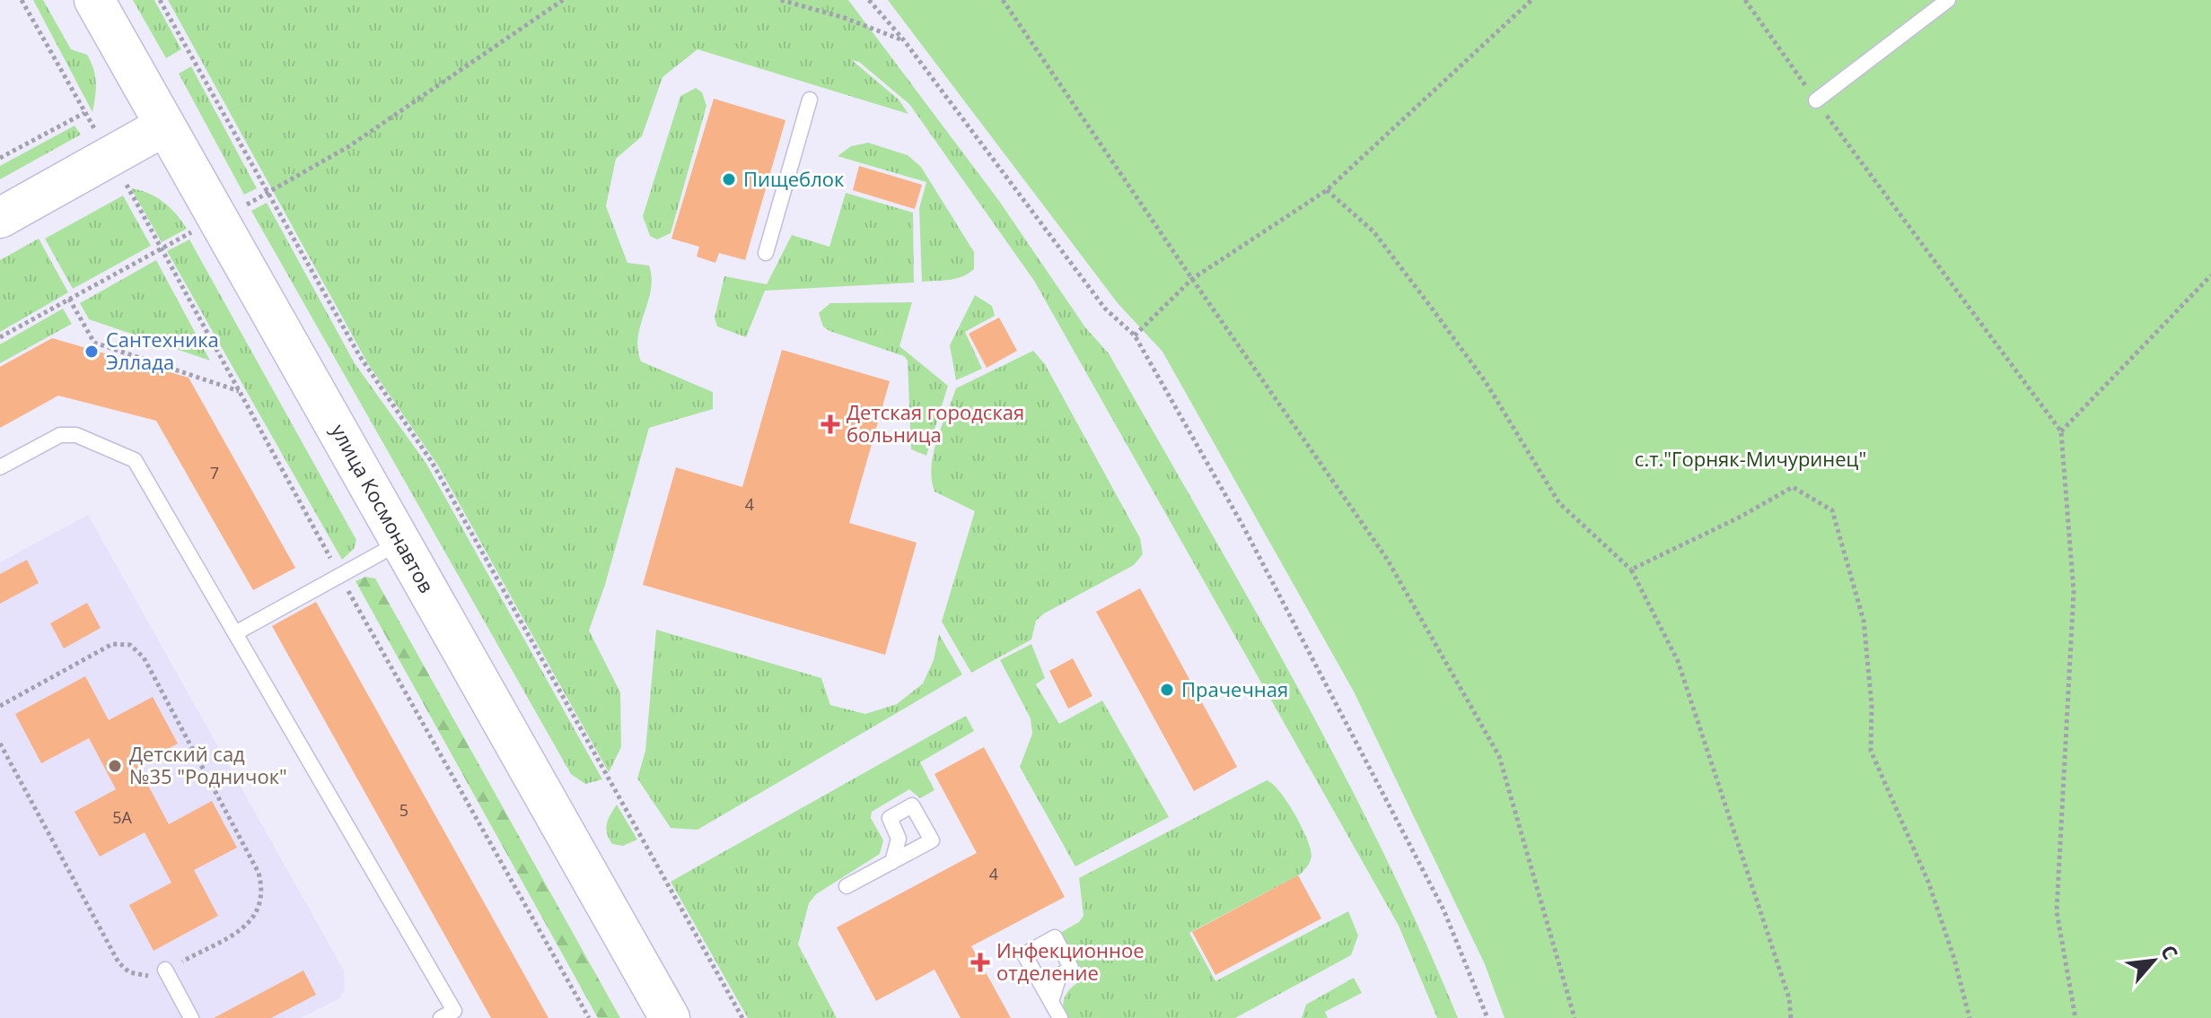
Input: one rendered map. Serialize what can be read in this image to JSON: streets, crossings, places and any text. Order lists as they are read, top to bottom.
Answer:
{
  "streets": {
    "main road": ["улица Космонавтов"]
  },
  "parks": ["с.т.\"Горняк-Мичуринец\""],
  "places": {
    "other": [
      "Пищеблок",
      "Сантехника Эллада",
      "Прачечная",
      "Детский сад №35 \"Родничок\""
    ],
    "health": ["Детская городская больница", "Инфекционное отделение"]
  },
  "house_numbers": [
    "7",
    "4",
    "5",
    "5А",
    "4"
  ],
  "north": "top right"
}
